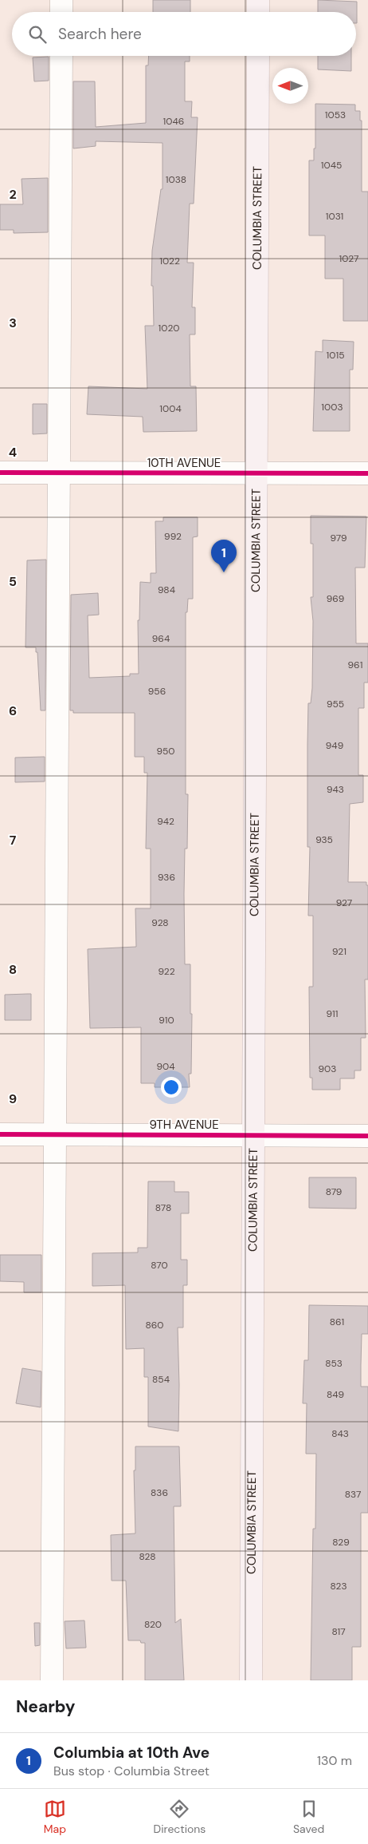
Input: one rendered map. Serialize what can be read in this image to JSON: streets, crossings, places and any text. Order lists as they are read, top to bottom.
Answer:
{
  "streets": {
    "main road": ["COLUMBIA STREET"],
    "street": ["10TH AVENUE", "9TH AVENUE"]
  },
  "crossings": [
    ["COLUMBIA STREET", "10TH AVENUE"],
    ["COLUMBIA STREET", "9TH AVENUE"]
  ],
  "house_numbers": [
    "1053",
    "1046",
    "1045",
    "1038",
    "1031",
    "1027",
    "1022",
    "1020",
    "1015",
    "1003",
    "1004",
    "992",
    "979",
    "984",
    "969",
    "964",
    "961",
    "956",
    "955",
    "949",
    "950",
    "943",
    "942",
    "935",
    "936",
    "927",
    "928",
    "921",
    "922",
    "911",
    "910",
    "904",
    "903",
    "879",
    "878",
    "870",
    "861",
    "860",
    "853",
    "854",
    "849",
    "843",
    "836",
    "837",
    "829",
    "828",
    "823",
    "820",
    "817"
  ],
  "north": "left",
  "page": {
    "search": "Search here",
    "pins": "1",
    "heading": "Nearby",
    "list": [
      {
        "mark": "1",
        "name": "Columbia at 10th Ave",
        "note": "Bus stop · Columbia Street",
        "value": "130 m"
      }
    ],
    "nav": ["Map", "Directions", "Saved"]
  },
  "grid": {
    "rows": [
      "2",
      "3",
      "4",
      "5",
      "6",
      "7",
      "8",
      "9"
    ]
  }
}
